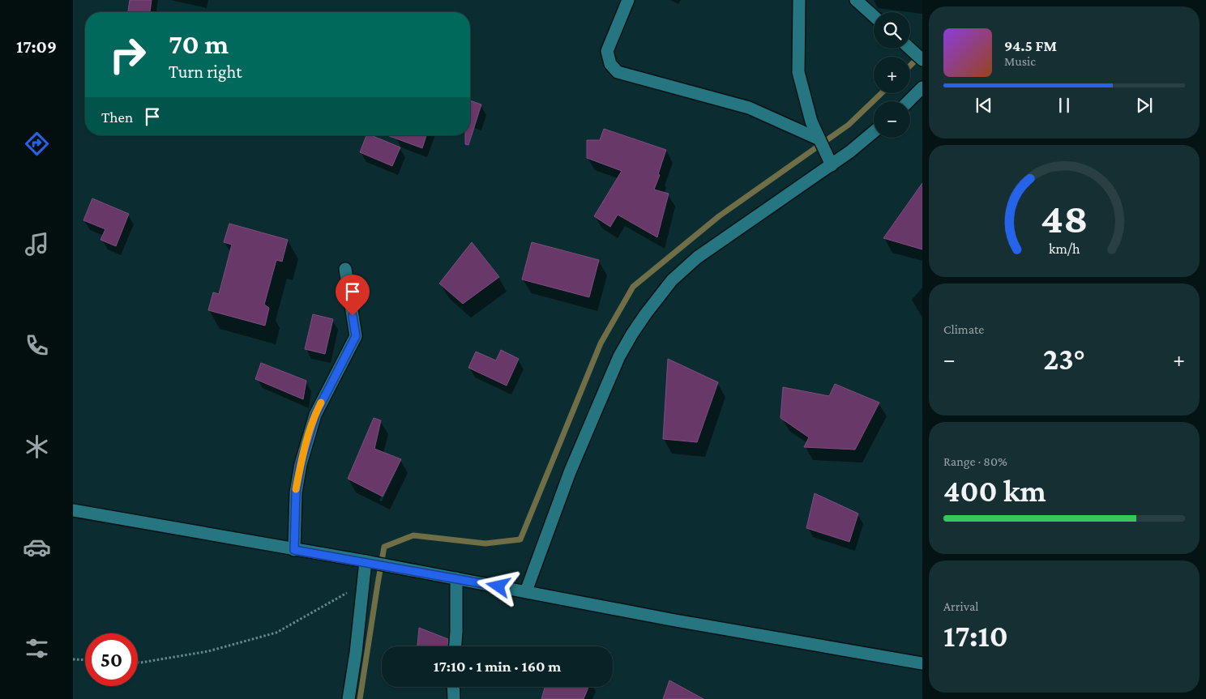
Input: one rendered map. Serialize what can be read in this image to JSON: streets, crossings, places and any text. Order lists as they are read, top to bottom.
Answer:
{
  "page": {
    "tabs": "17:09",
    "map_buttons": ["+", "−"],
    "turn": ["70 m", "Turn right"],
    "song": ["94.5 FM", "Music"],
    "then": "Then",
    "tile": [
      "Climate",
      ["Range · 80%", "400 km"],
      ["Arrival", "17:10"]
    ],
    "heat": ["−", "23°", "+"],
    "limit": "50",
    "trip": "17:10 · 1 min · 160 m",
    "gauge": ["48", "km/h"]
  }
}
